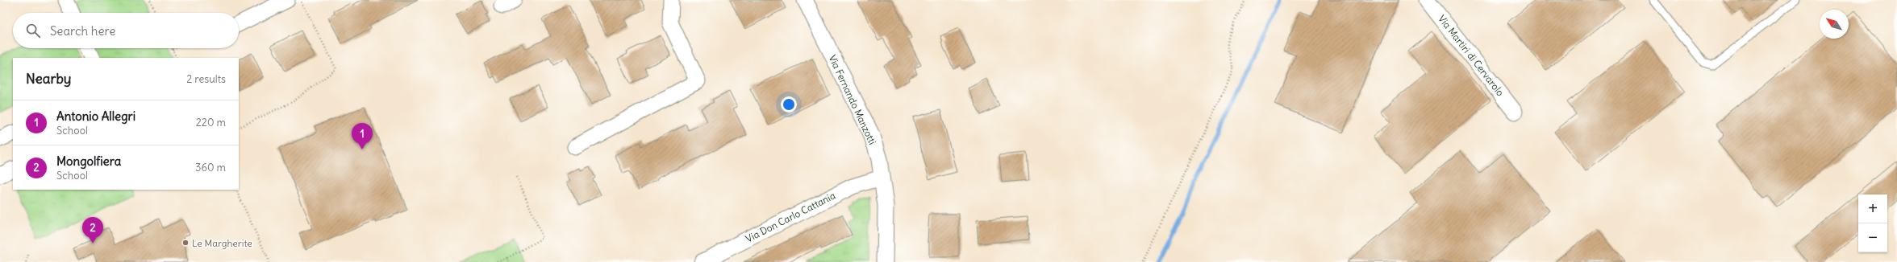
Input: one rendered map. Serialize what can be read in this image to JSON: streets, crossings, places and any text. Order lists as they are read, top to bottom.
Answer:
{
  "streets": {
    "street": ["Via Martiri di Cervarolo", "Via Fernando Manzotti", "Via Don Carlo Cattania"]
  },
  "crossings": [
    ["Via Fernando Manzotti", "Via Don Carlo Cattania"]
  ],
  "places": ["Le Margherite"],
  "north": "top left",
  "page": {
    "search": "Search here",
    "heading": ["Nearby", "2 results"],
    "list": [
      {
        "mark": "1",
        "name": "Antonio Allegri",
        "note": "School",
        "value": "220 m"
      },
      {
        "mark": "2",
        "name": "Mongolfiera",
        "note": "School",
        "value": "360 m"
      }
    ],
    "pins": ["1", "2"],
    "map_buttons": ["+", "−"]
  }
}
